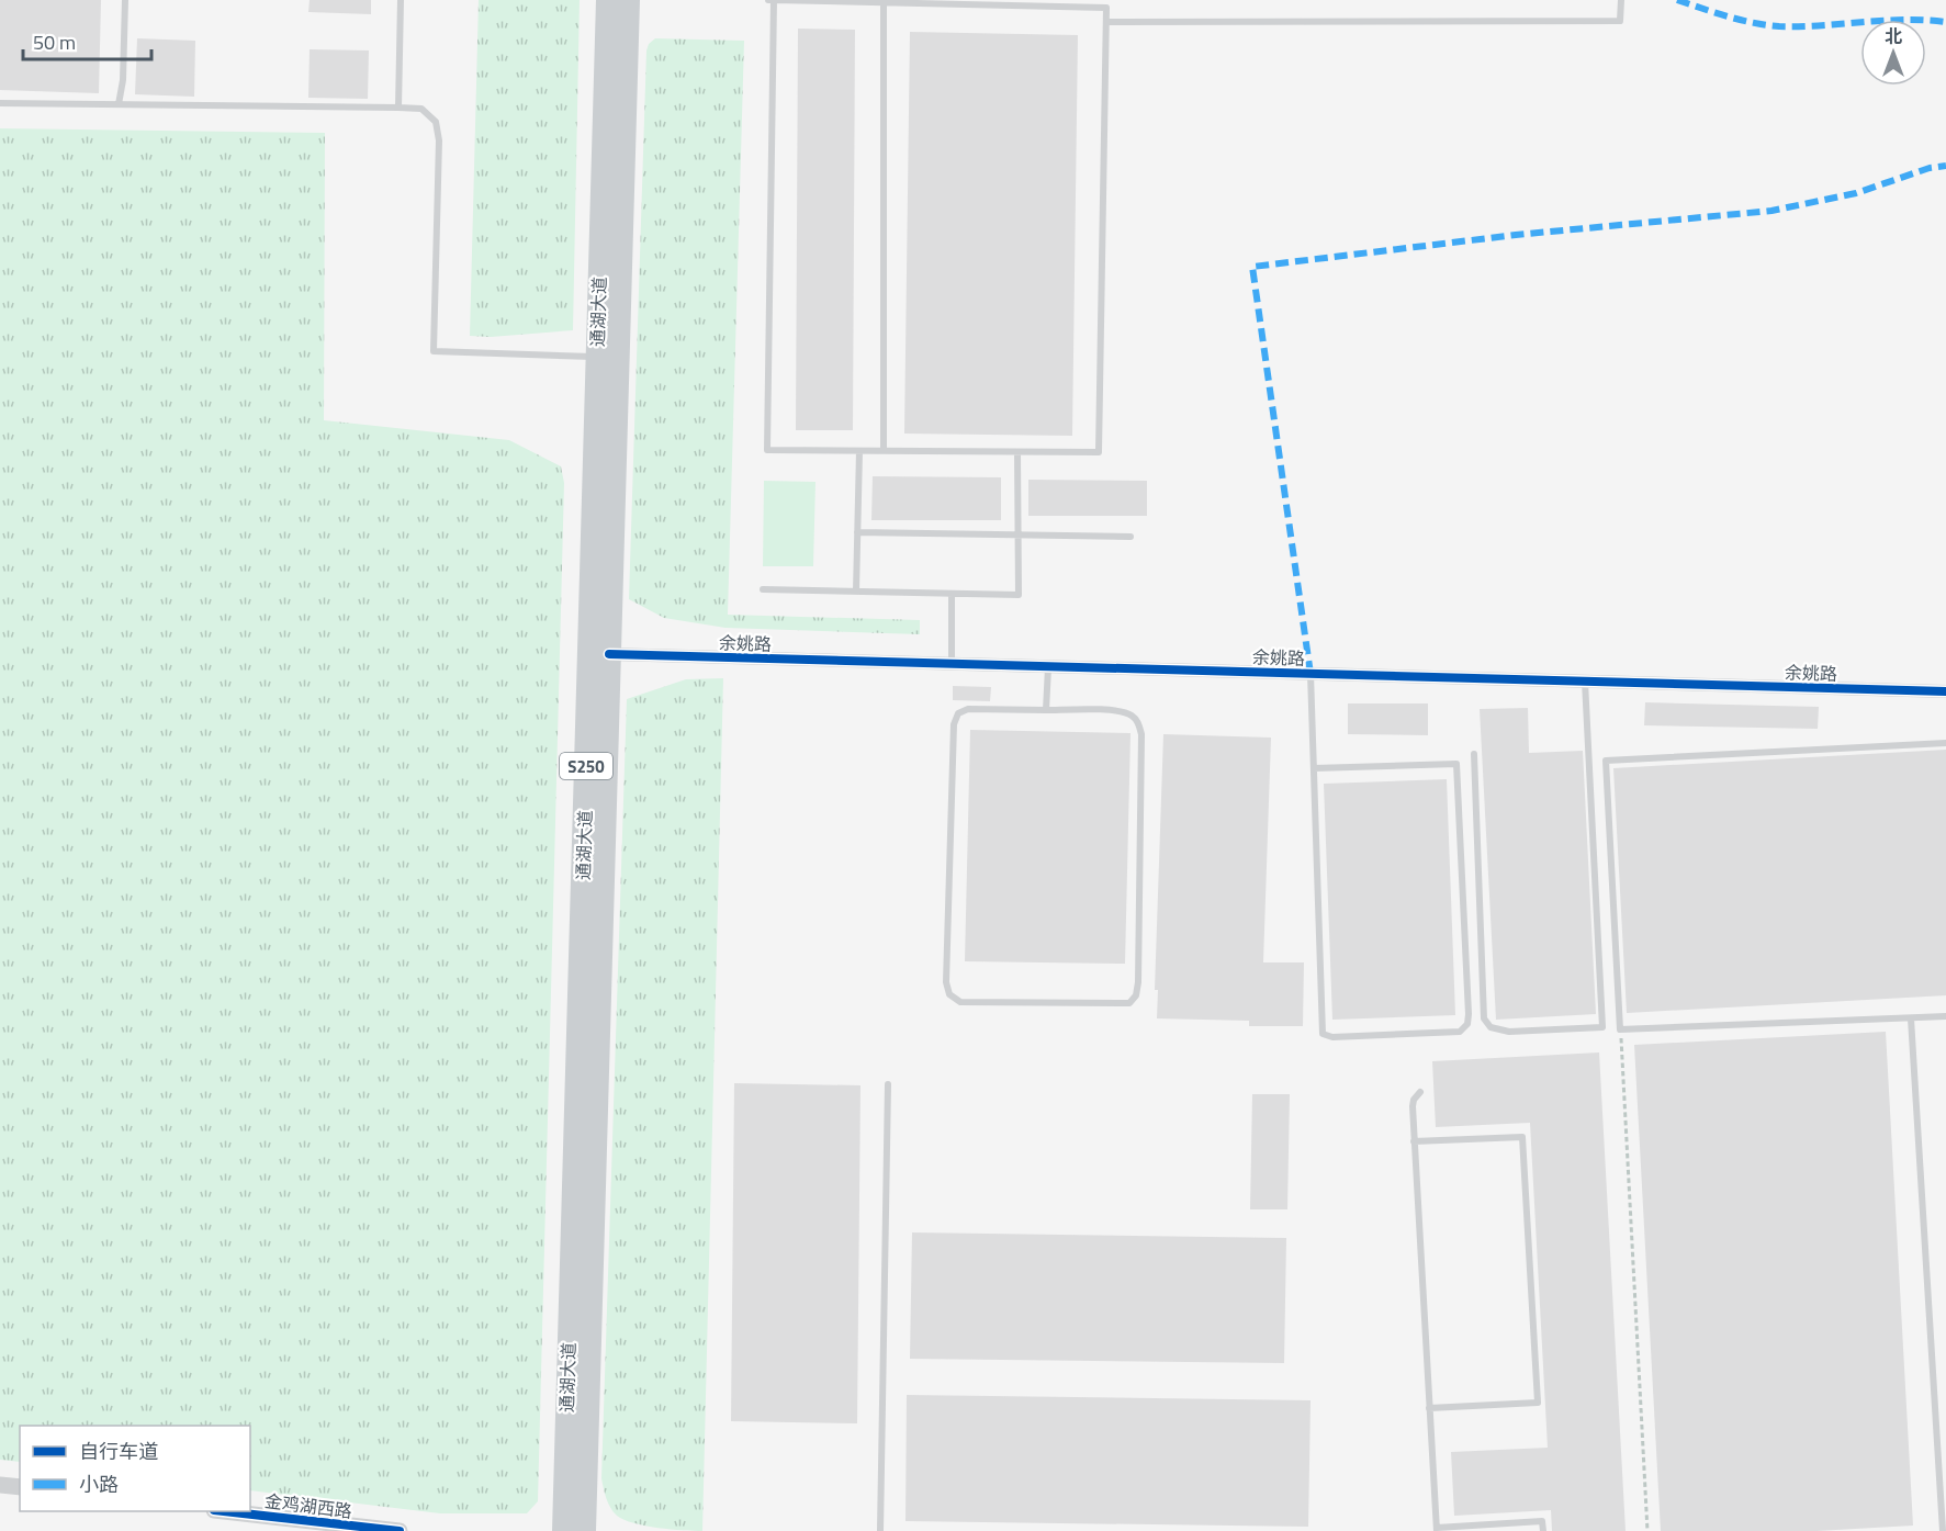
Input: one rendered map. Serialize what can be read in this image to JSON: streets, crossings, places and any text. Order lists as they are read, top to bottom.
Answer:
{
  "streets": {
    "main road": ["通湖大道", "S250"],
    "street": ["余姚路", "金鸡湖西路"]
  },
  "crossings": [
    ["通湖大道", "余姚路"]
  ],
  "legend": ["自行车道", "小路"],
  "scale_bar": "50 m",
  "north": "top"
}
